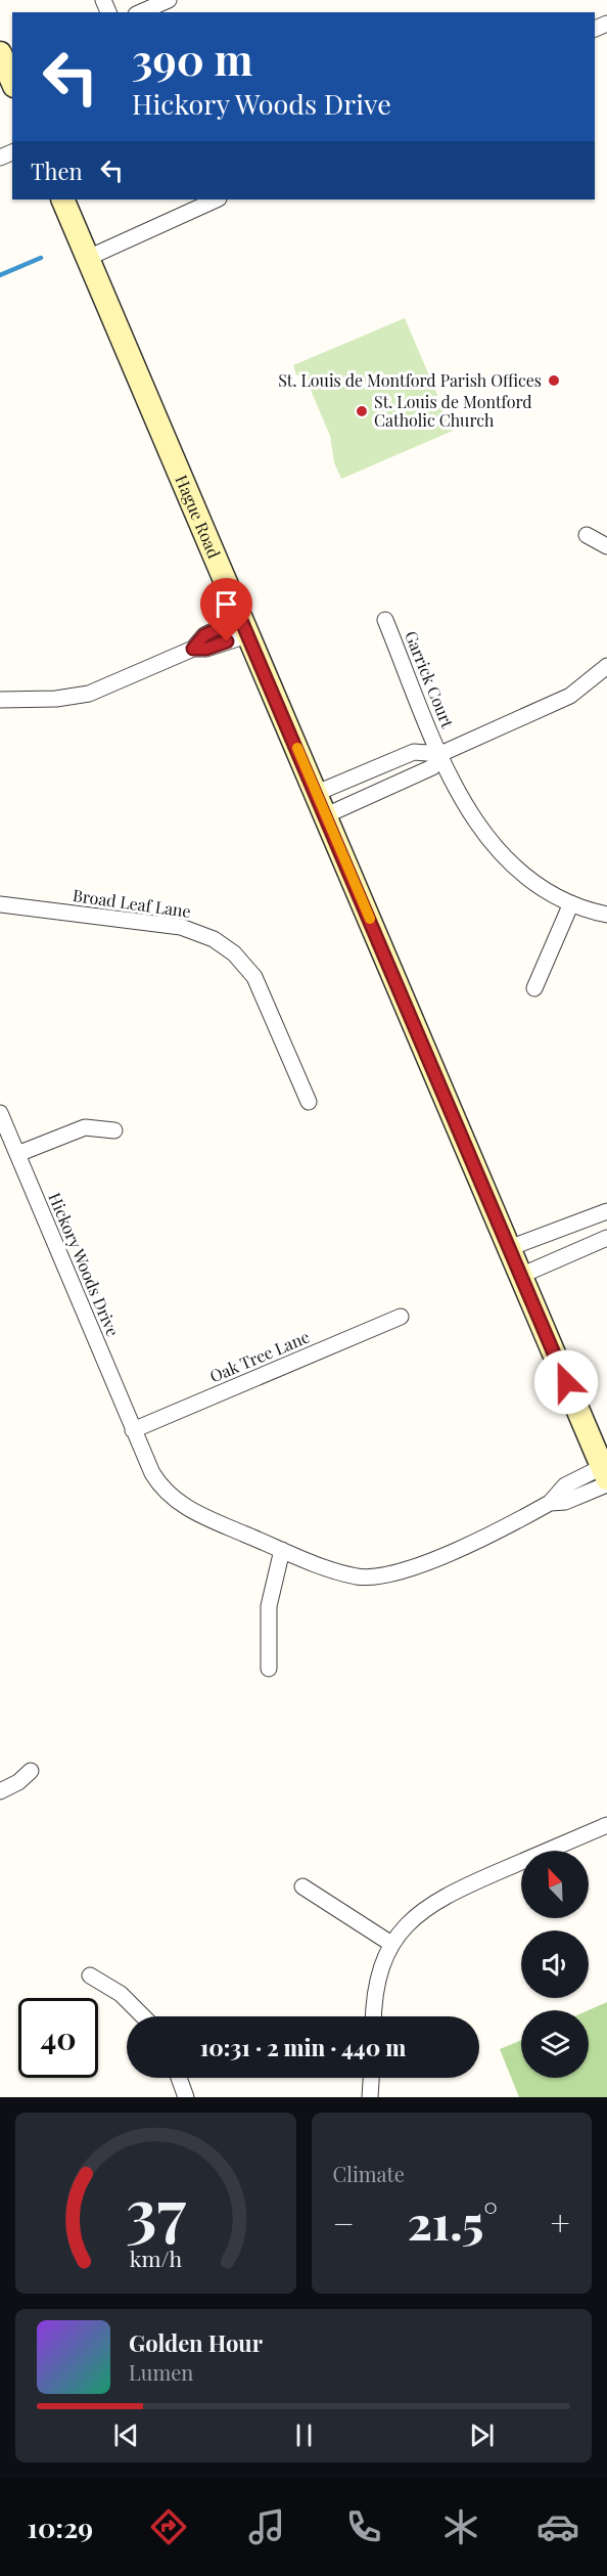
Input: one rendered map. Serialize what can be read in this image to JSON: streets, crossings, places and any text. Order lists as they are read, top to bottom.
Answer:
{
  "streets": {
    "street": [
      "Hague Road",
      "Garrick Court",
      "Broad Leaf Lane",
      "Hickory Woods Drive",
      "Oak Tree Lane"
    ]
  },
  "crossings": [
    ["Hague Road", "Hickory Woods Drive"],
    ["Hickory Woods Drive", "Oak Tree Lane"]
  ],
  "places": ["St. Louis de Montford Parish Offices", "St. Louis de Montford Catholic Church"],
  "north": "top left",
  "page": {
    "turn": ["390 m", "Hickory Woods Drive"],
    "then": "Then",
    "limit": "40",
    "trip": "10:31 · 2 min · 440 m",
    "tile": "Climate",
    "heat": ["−", "21.5°", "+"],
    "song": ["Golden Hour", "Lumen"],
    "tabs": "10:29",
    "gauge": ["37", "km/h"]
  }
}
